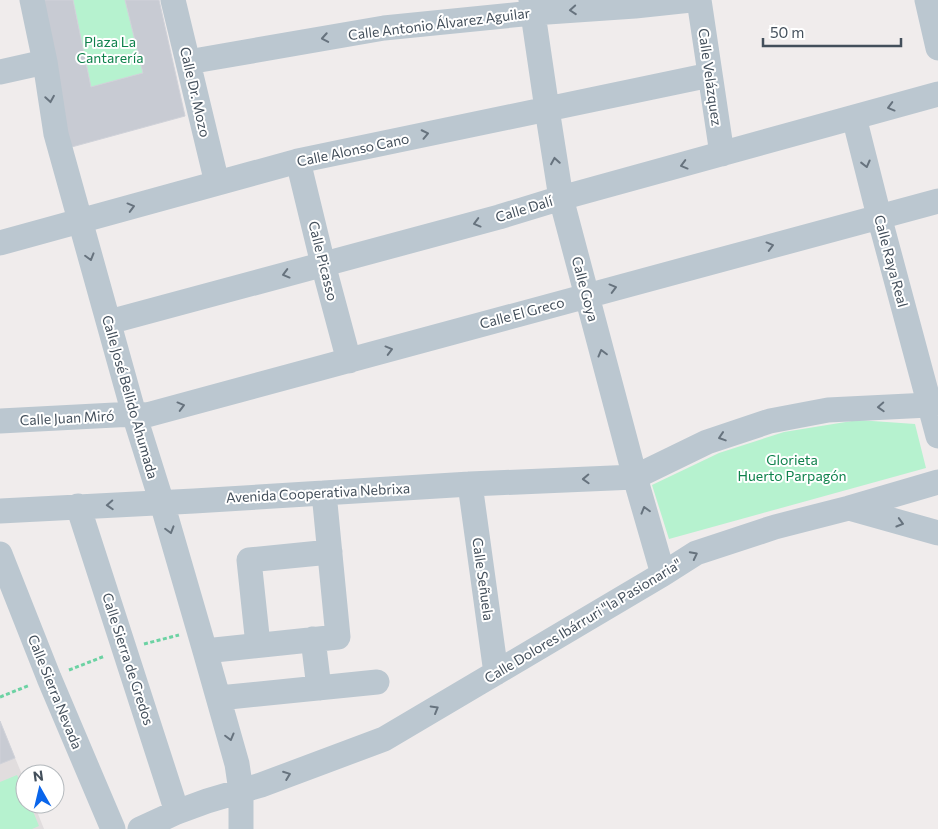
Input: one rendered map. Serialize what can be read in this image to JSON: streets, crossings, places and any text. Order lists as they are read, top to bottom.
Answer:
{
  "streets": {
    "street": [
      "Calle Antonio Álvarez Aguilar",
      "Calle Velázquez",
      "Calle Dr. Mozo",
      "Calle Alonso Cano",
      "Calle Dalí",
      "Calle Picasso",
      "Calle Raya Real",
      "Calle Goya",
      "Calle El Greco",
      "Calle José Bellido Ahumada",
      "Calle Juan Miró",
      "Avenida Cooperativa Nebrixa",
      "Calle Señuela",
      "Calle Dolores Ibárruri \"la Pasionaria\"",
      "Calle Sierra de Gredos",
      "Calle Sierra Nevada"
    ]
  },
  "crossings": [
    ["Calle Antonio Álvarez Aguilar", "Calle Dr. Mozo"],
    ["Calle Antonio Álvarez Aguilar", "Calle Goya"],
    ["Calle Velázquez", "Calle Alonso Cano"],
    ["Calle Velázquez", "Calle Dalí"],
    ["Calle Dr. Mozo", "Calle Alonso Cano"],
    ["Calle Alonso Cano", "Calle Picasso"],
    ["Calle Alonso Cano", "Calle Goya"],
    ["Calle Alonso Cano", "Calle José Bellido Ahumada"],
    ["Calle Dalí", "Calle Picasso"],
    ["Calle Dalí", "Calle Raya Real"],
    ["Calle Dalí", "Calle Goya"],
    ["Calle Dalí", "Calle José Bellido Ahumada"],
    ["Calle Picasso", "Calle El Greco"],
    ["Calle Raya Real", "Calle El Greco"],
    ["Calle Goya", "Calle El Greco"],
    ["Calle Goya", "Avenida Cooperativa Nebrixa"],
    ["Calle Goya", "Calle Dolores Ibárruri \"la Pasionaria\""],
    ["Calle El Greco", "Calle José Bellido Ahumada"],
    ["Calle El Greco", "Calle Juan Miró"],
    ["Calle José Bellido Ahumada", "Calle Juan Miró"],
    ["Calle José Bellido Ahumada", "Avenida Cooperativa Nebrixa"],
    ["Calle José Bellido Ahumada", "Calle Dolores Ibárruri \"la Pasionaria\""],
    ["Avenida Cooperativa Nebrixa", "Calle Señuela"],
    ["Avenida Cooperativa Nebrixa", "Calle Sierra de Gredos"],
    ["Calle Señuela", "Calle Dolores Ibárruri \"la Pasionaria\""],
    ["Calle Dolores Ibárruri \"la Pasionaria\"", "Calle Sierra de Gredos"]
  ],
  "one_way": [
    "Calle Antonio Álvarez Aguilar",
    "Calle Alonso Cano",
    "Calle Dalí",
    "Calle Goya",
    "Calle José Bellido Ahumada",
    "Avenida Cooperativa Nebrixa"
  ],
  "parks": ["Plaza La Cantarería", "Glorieta Huerto Parpagón"],
  "scale_bar": "50 m",
  "north": "top"
}
